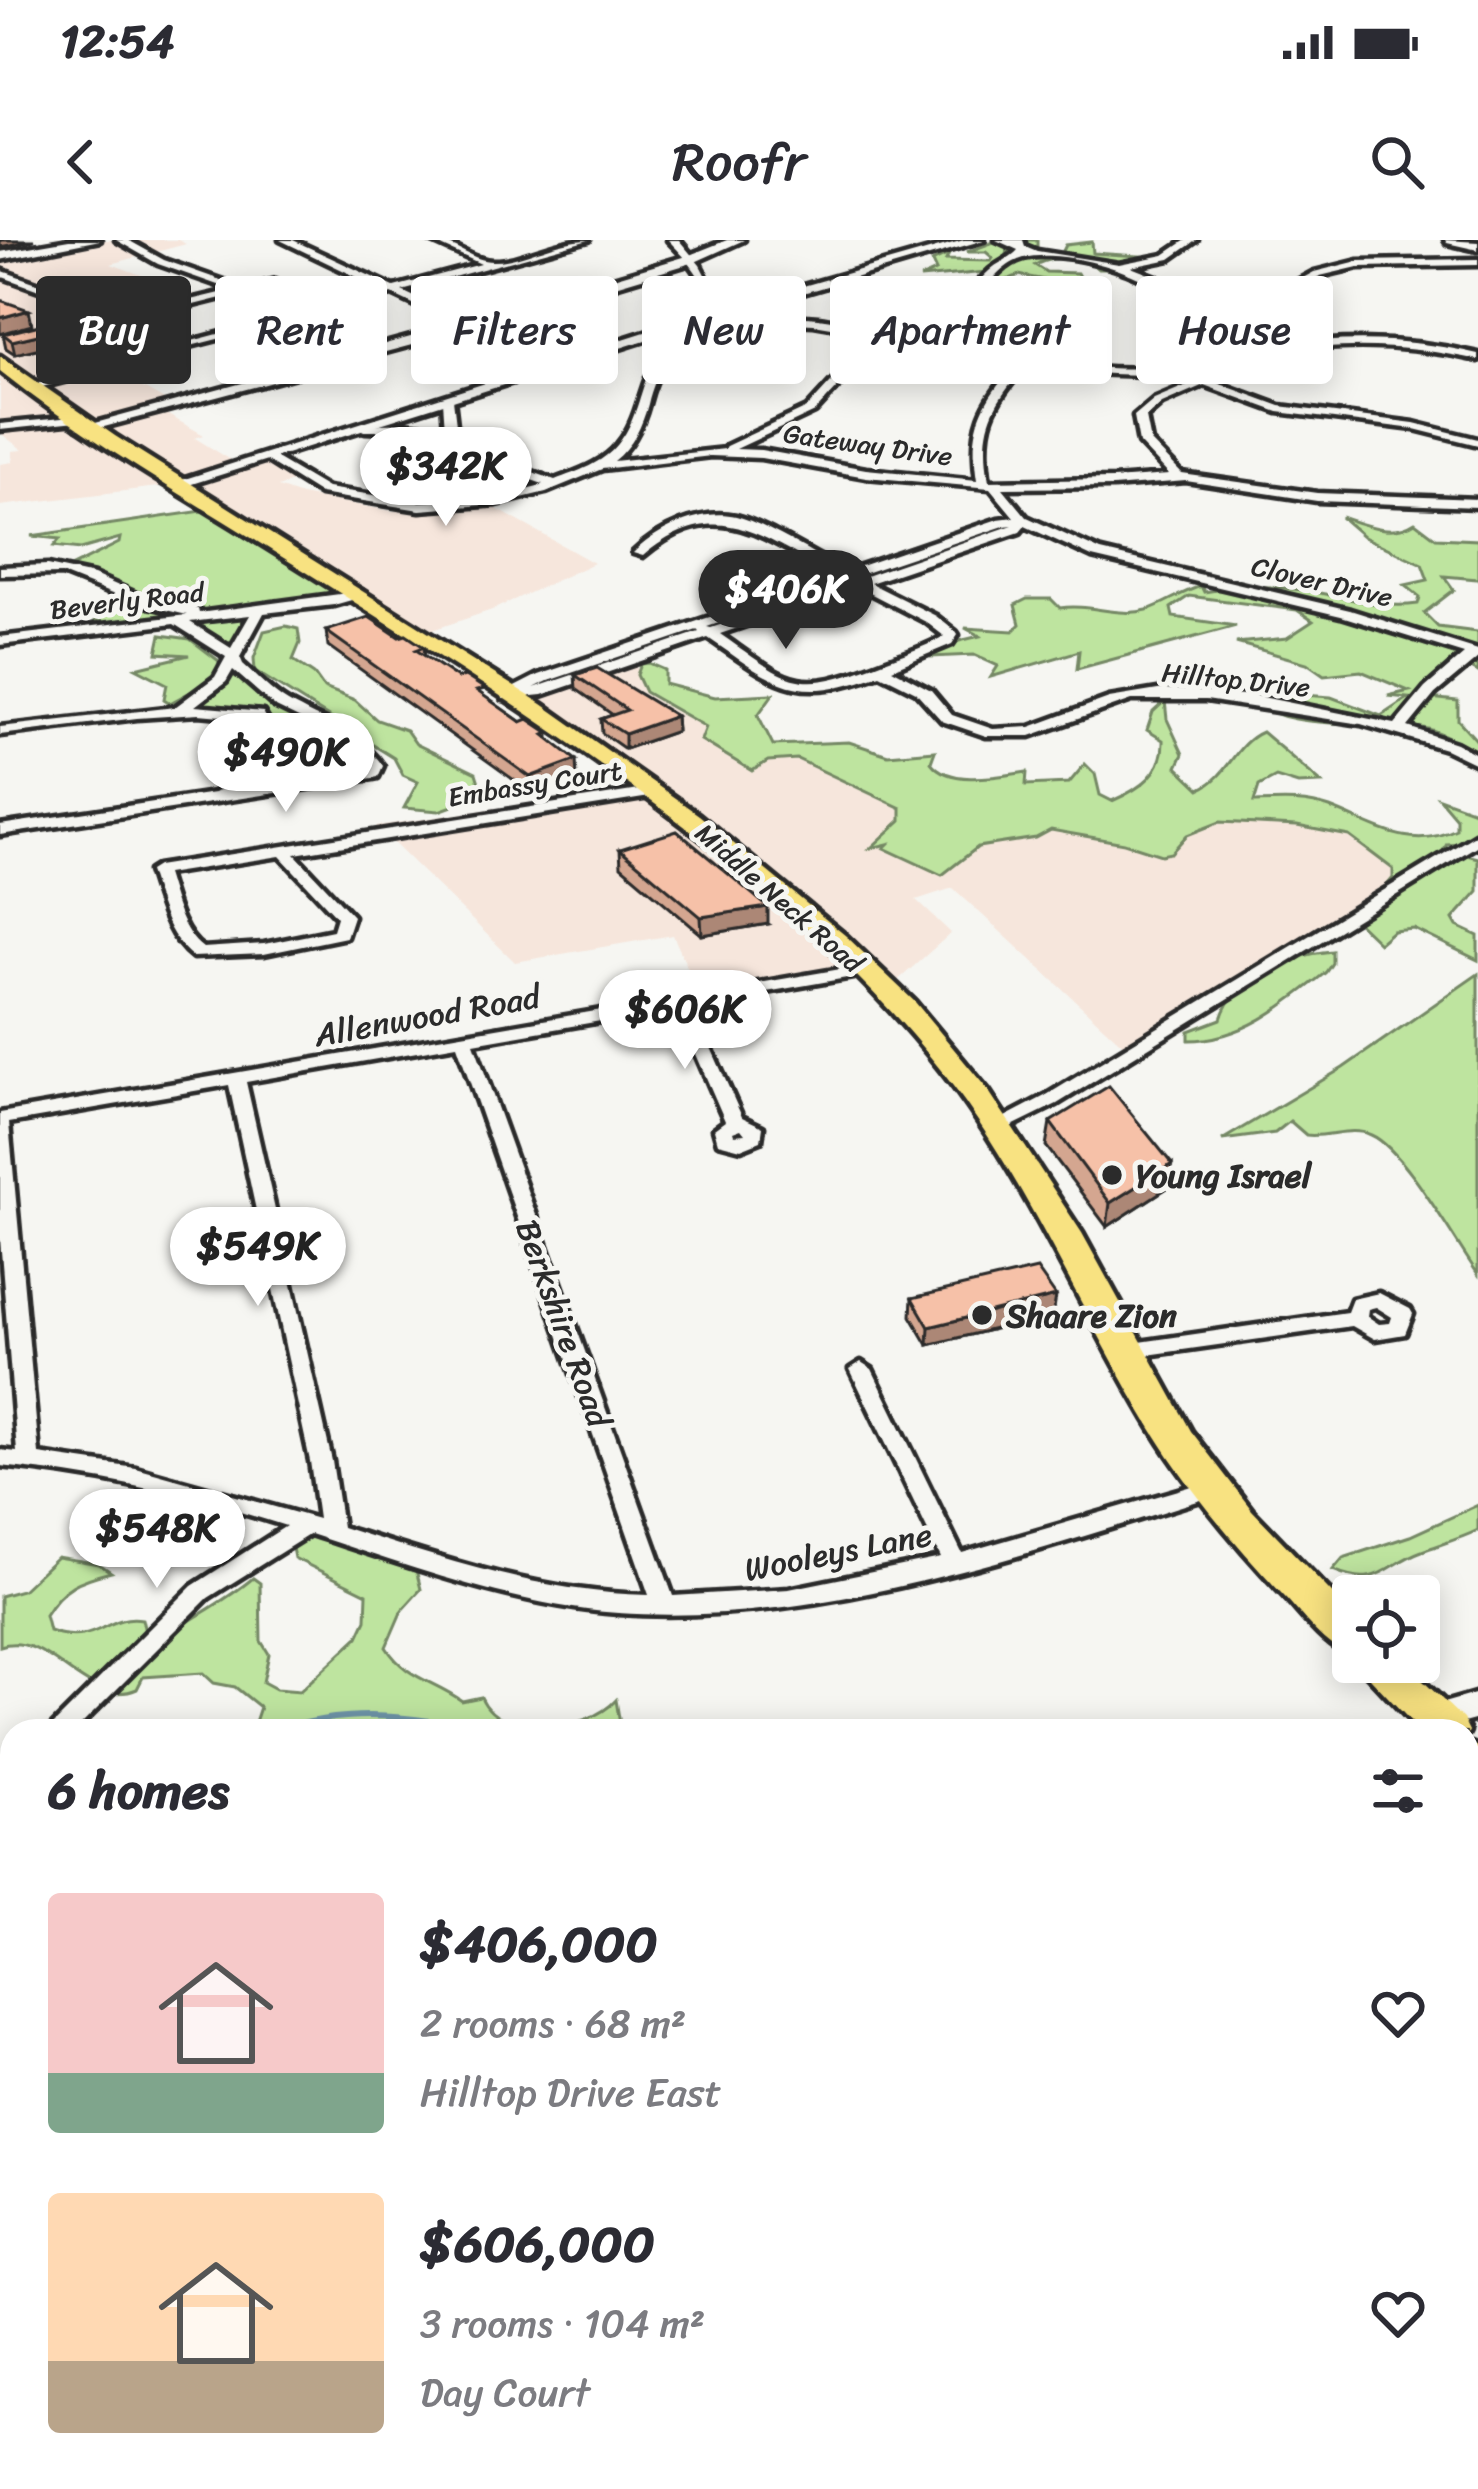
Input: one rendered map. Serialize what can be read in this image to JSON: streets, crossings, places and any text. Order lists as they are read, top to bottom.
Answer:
{
  "streets": {
    "main road": ["Middle Neck Road"],
    "street": [
      "Gateway Drive",
      "Clover Drive",
      "Beverly Road",
      "Hilltop Drive",
      "Embassy Court",
      "Allenwood Road",
      "Berkshire Road",
      "Wooleys Lane"
    ]
  },
  "crossings": [
    ["Gateway Drive", "Clover Drive"],
    ["Clover Drive", "Hilltop Drive"],
    ["Beverly Road", "Middle Neck Road"],
    ["Embassy Court", "Middle Neck Road"],
    ["Middle Neck Road", "Allenwood Road"],
    ["Middle Neck Road", "Wooleys Lane"],
    ["Allenwood Road", "Berkshire Road"],
    ["Berkshire Road", "Wooleys Lane"]
  ],
  "places": ["Young Israel", "Shaare Zion"],
  "page": {
    "status": "12:54",
    "header": "Roofr",
    "chip": [
      "Buy",
      "Rent",
      "Filters",
      "New",
      "Apartment",
      "House"
    ],
    "price": [
      "$342K",
      "$406K",
      "$490K",
      "$606K",
      "$549K",
      "$548K"
    ],
    "heading": "6 homes",
    "list": [
      {
        "name": "$406,000",
        "note": "2 rooms · 68 m² · Hilltop Drive East"
      },
      {
        "name": "$606,000",
        "note": "3 rooms · 104 m² · Day Court"
      }
    ]
  }
}
